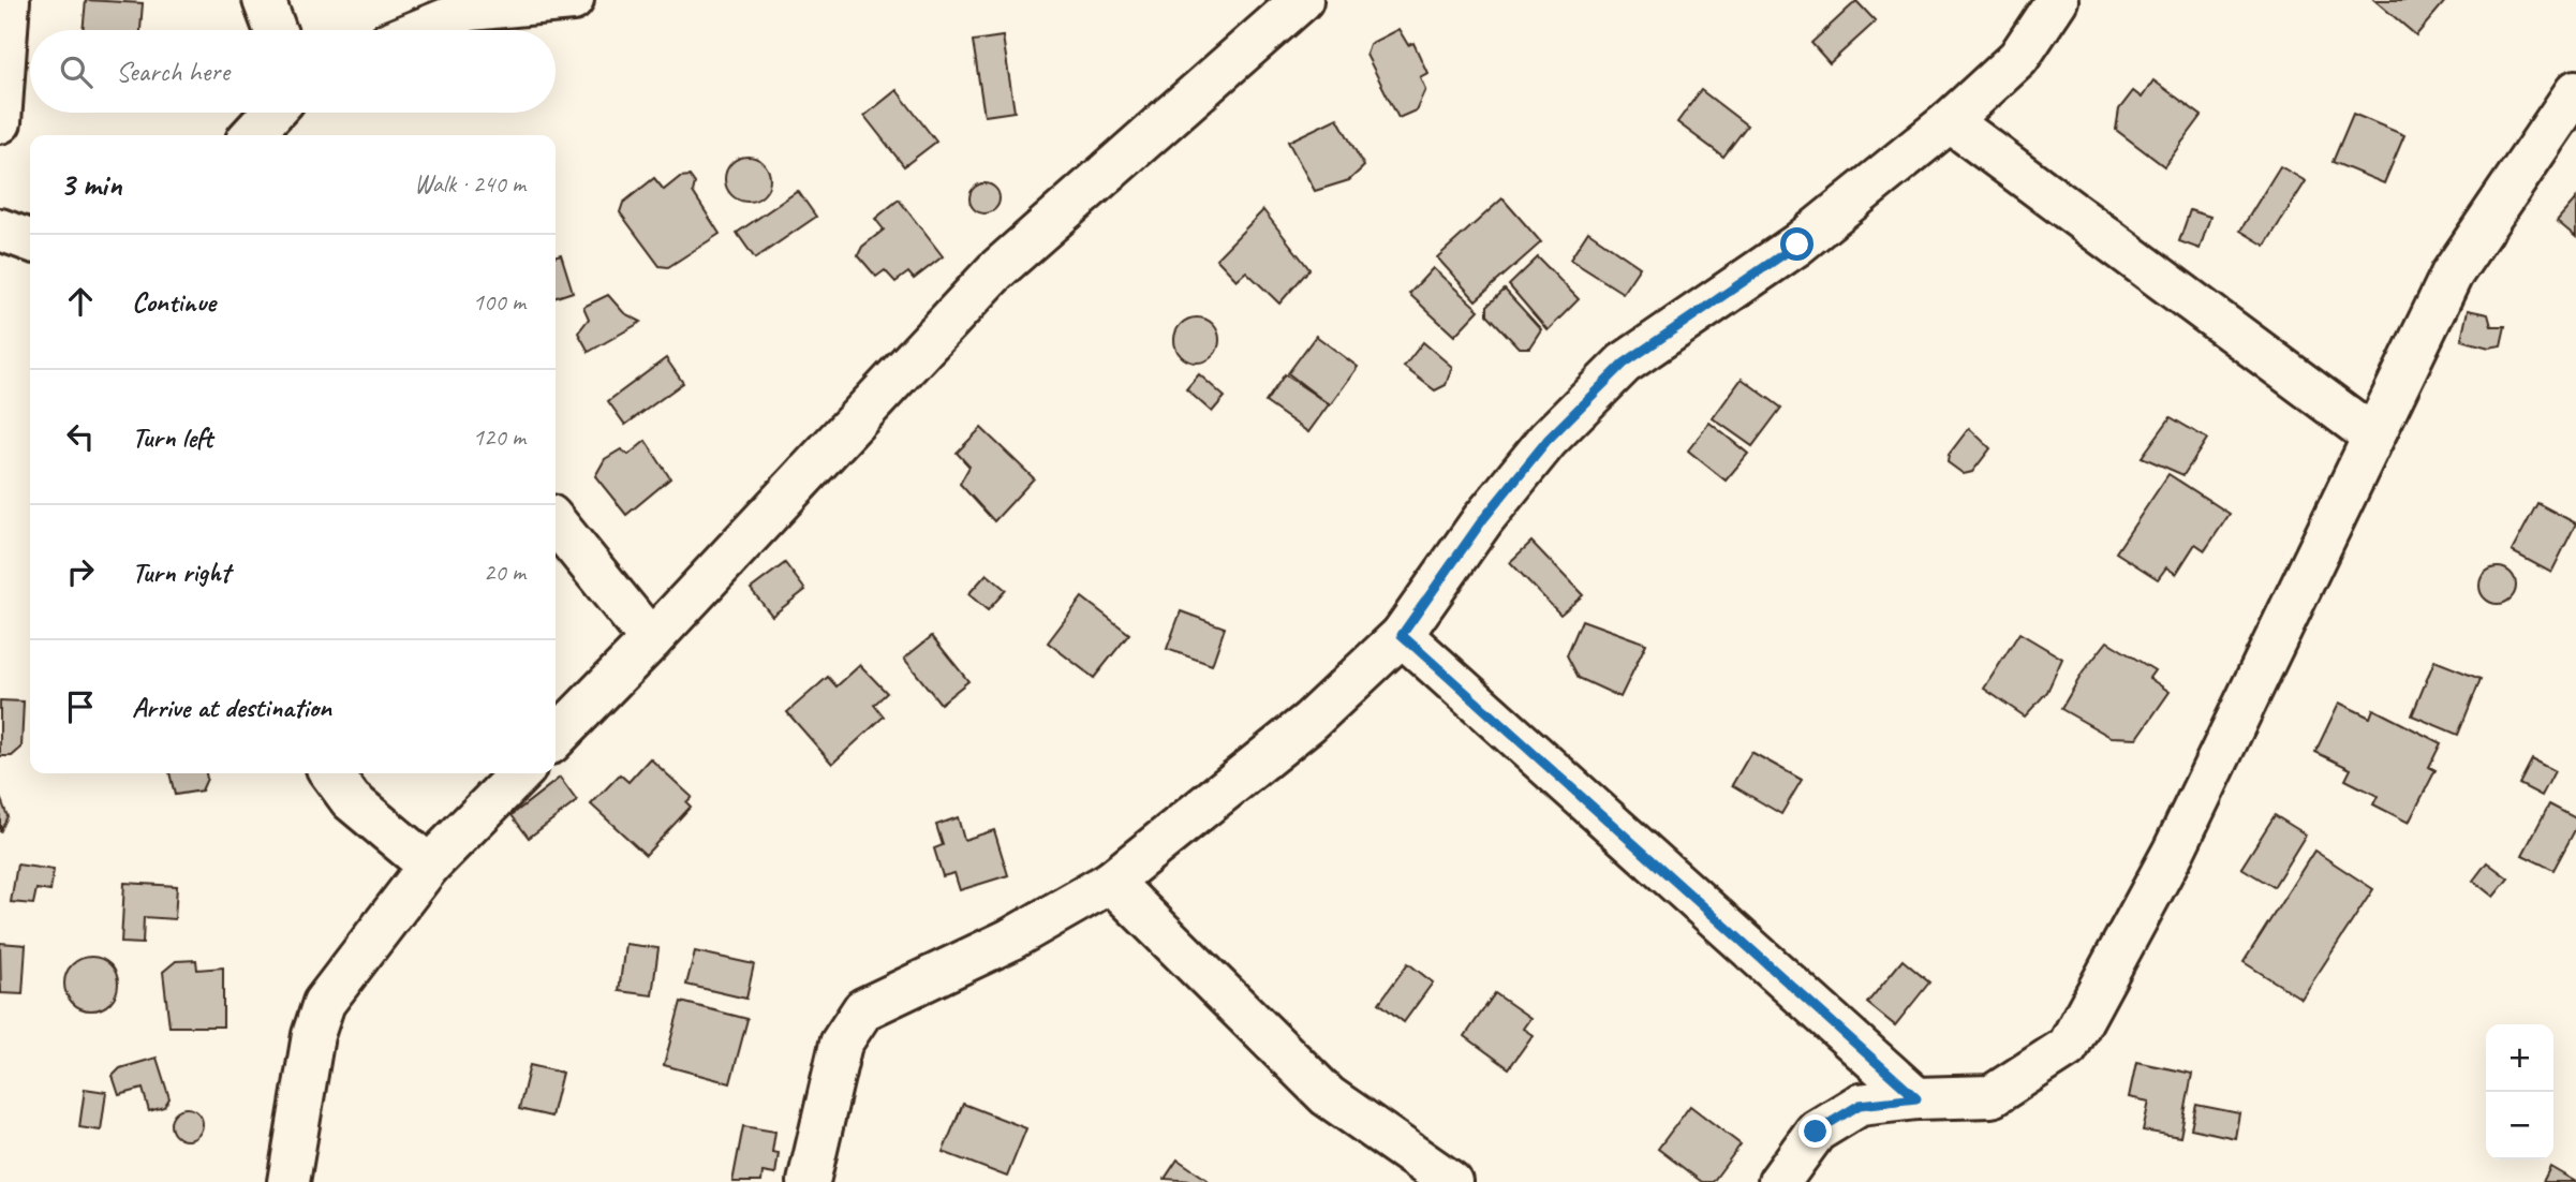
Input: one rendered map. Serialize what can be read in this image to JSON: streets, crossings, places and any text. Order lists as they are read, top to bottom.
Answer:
{
  "page": {
    "search": "Search here",
    "heading": ["3 min", "Walk · 240 m"],
    "list": [
      ["Continue", "100 m"],
      ["Turn left", "120 m"],
      ["Turn right", "20 m"],
      "Arrive at destination"
    ],
    "map_buttons": ["+", "−"]
  }
}
